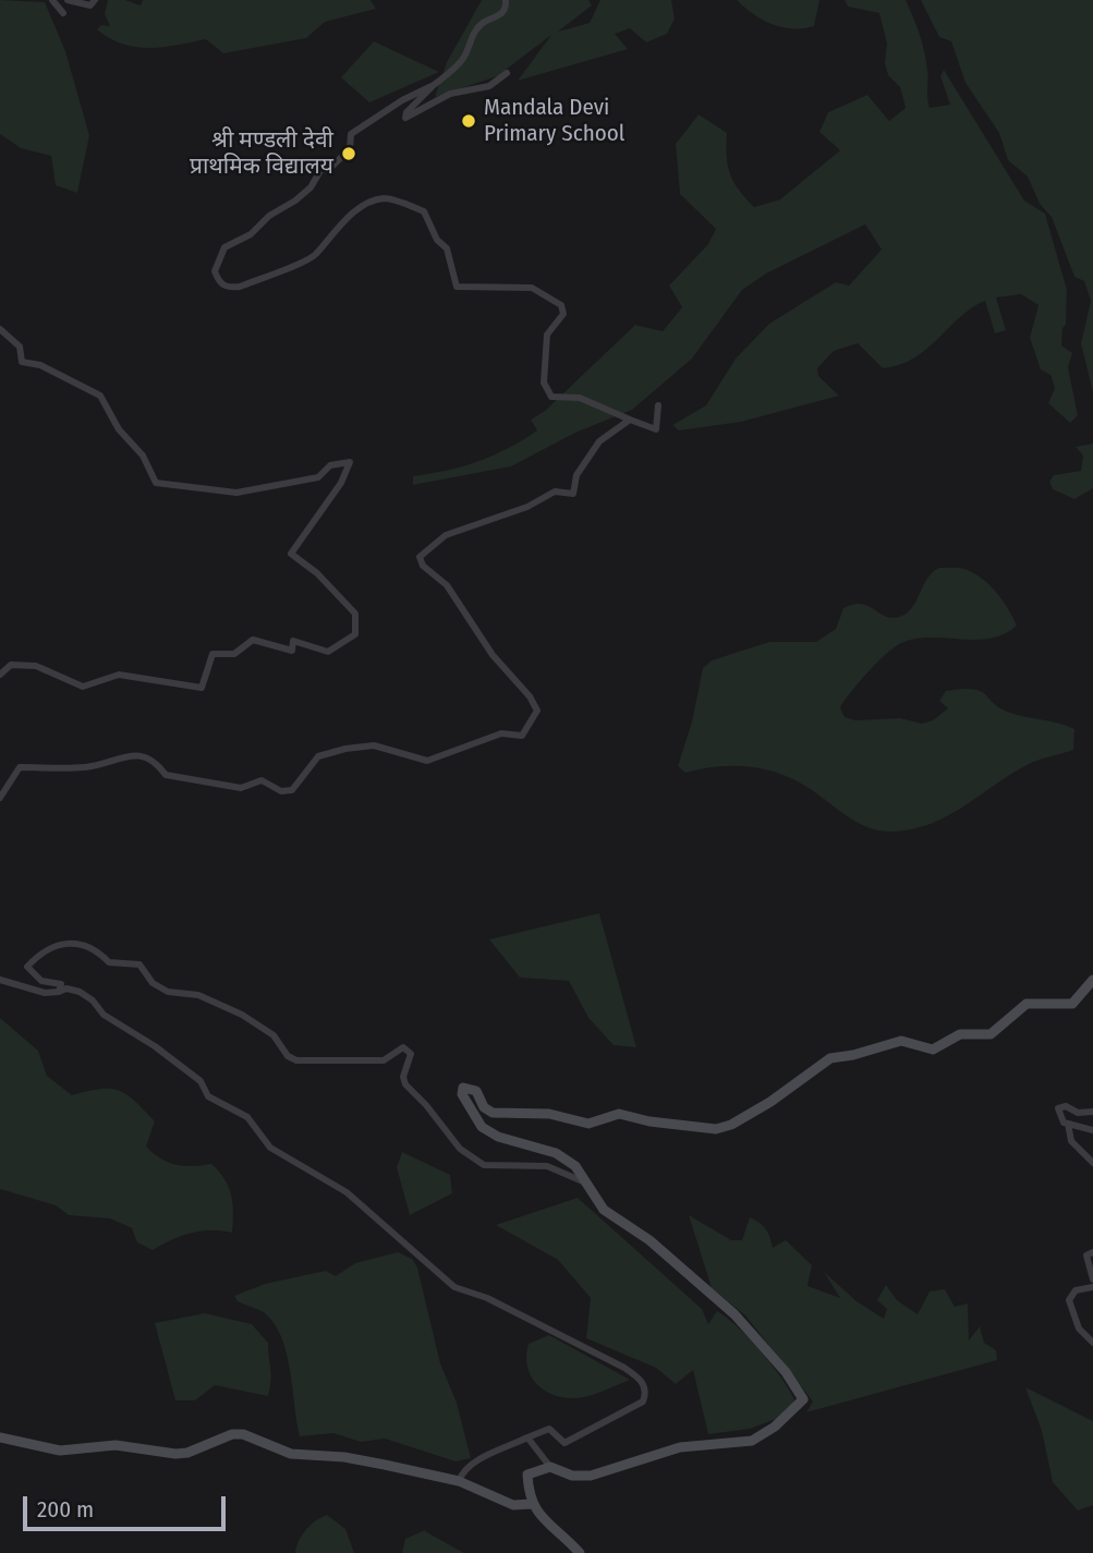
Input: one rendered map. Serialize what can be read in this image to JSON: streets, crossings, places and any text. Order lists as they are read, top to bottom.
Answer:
{
  "places": ["Mandala Devi Primary School", "श्री मण्डली देवी प्राथमिक विद्यालय"],
  "scale_bar": "200 m"
}
